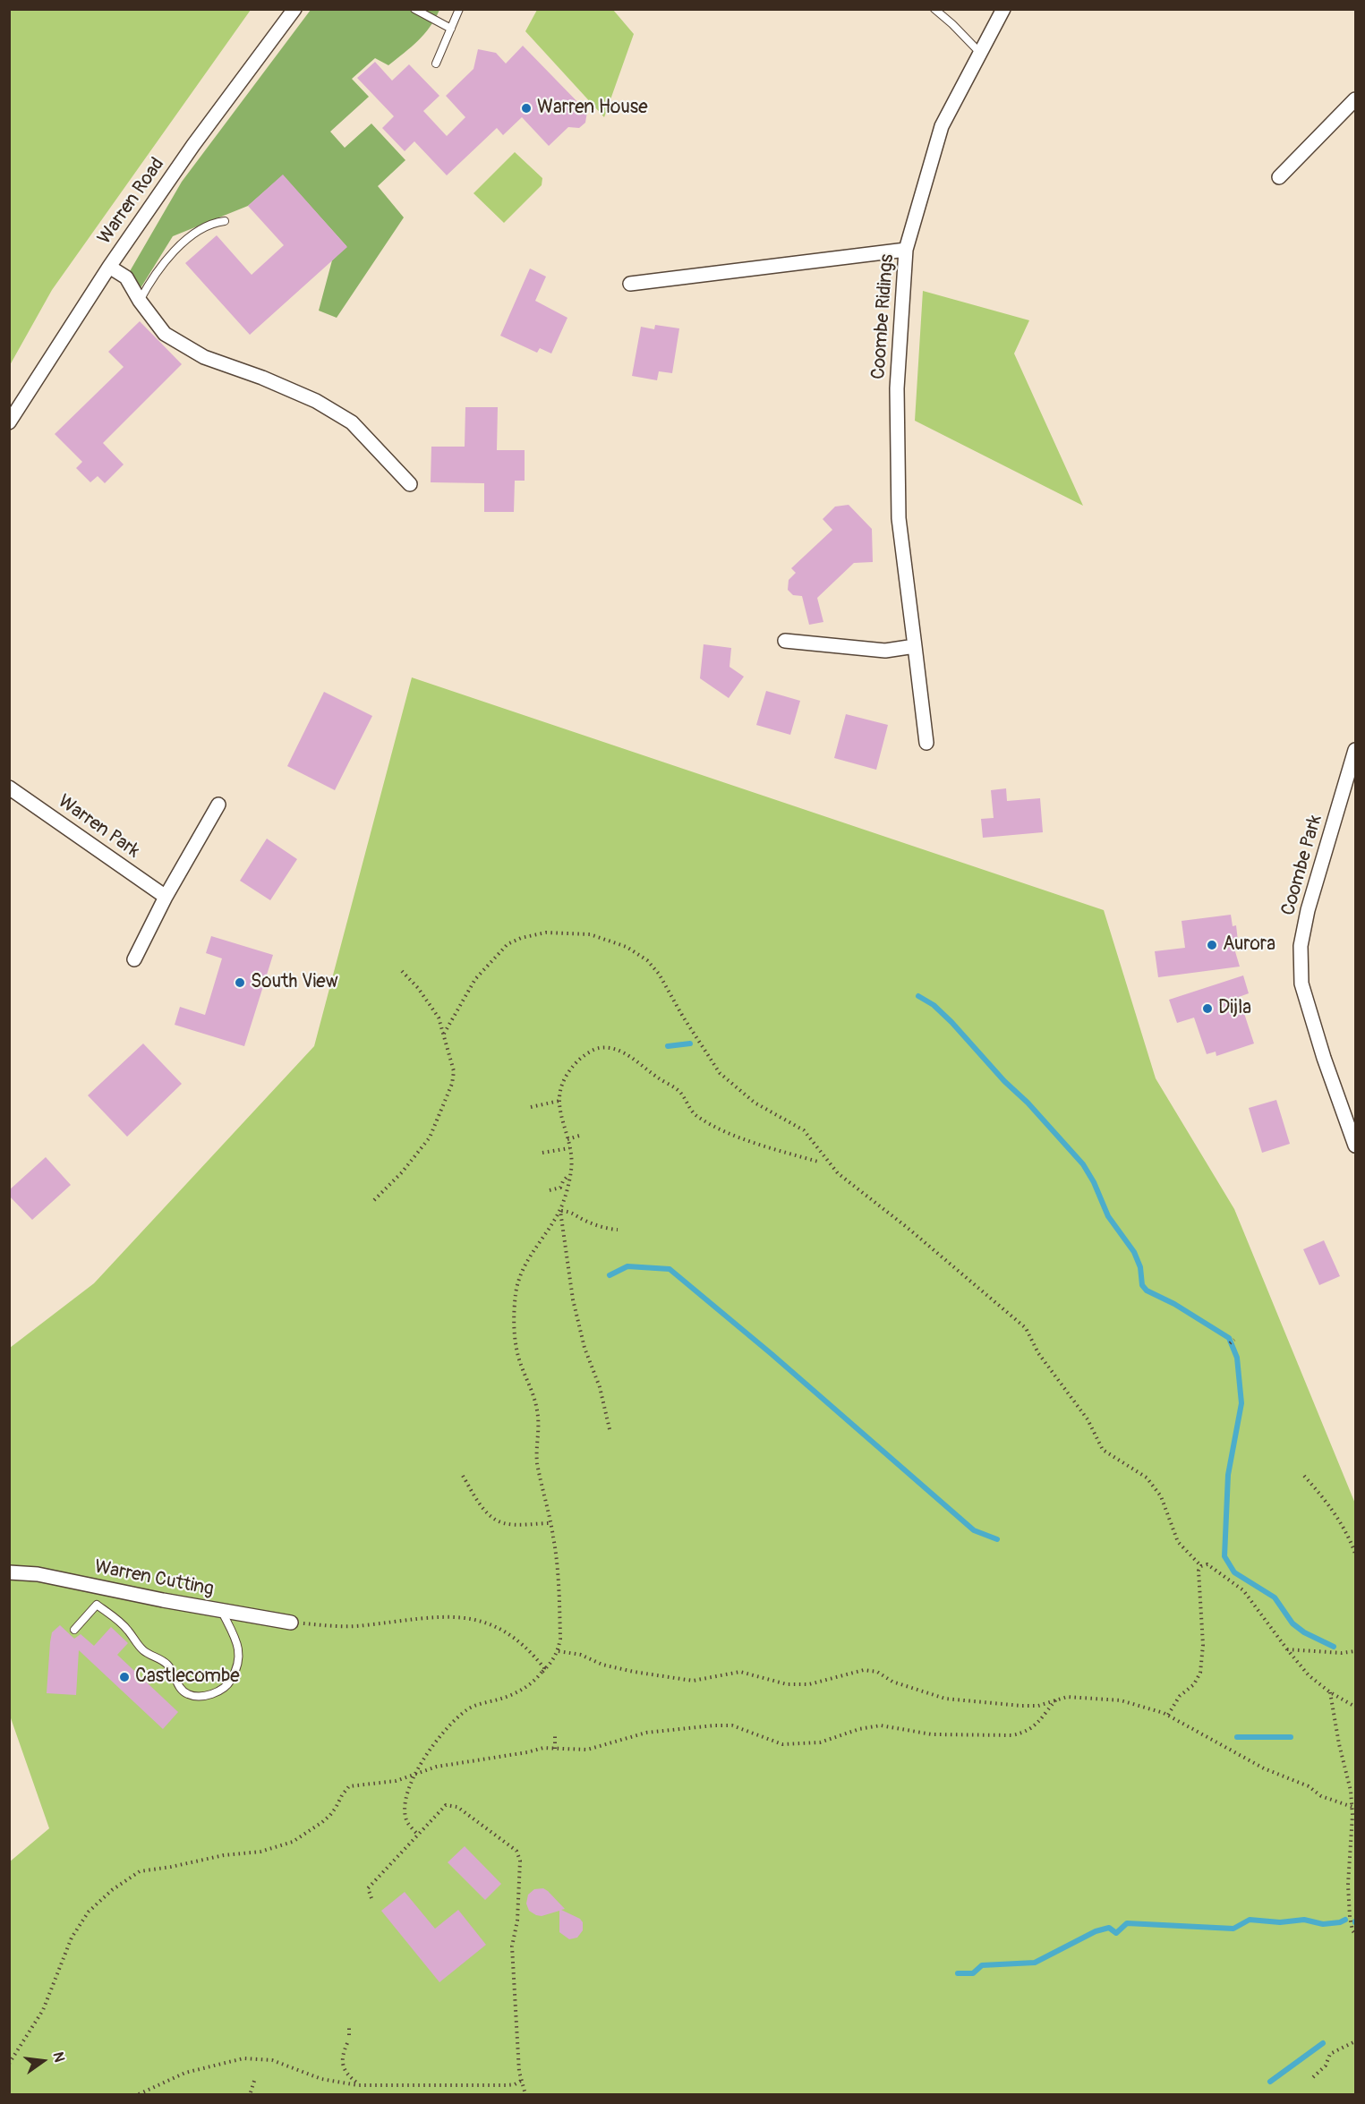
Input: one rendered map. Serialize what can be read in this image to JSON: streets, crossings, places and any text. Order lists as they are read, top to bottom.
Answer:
{
  "streets": {
    "street": [
      "Warren Road",
      "Coombe Ridings",
      "Warren Park",
      "Coombe Park",
      "Warren Cutting"
    ]
  },
  "places": [
    "Warren House",
    "Aurora",
    "South View",
    "Dijla",
    "Castlecombe"
  ],
  "north": "right"
}
